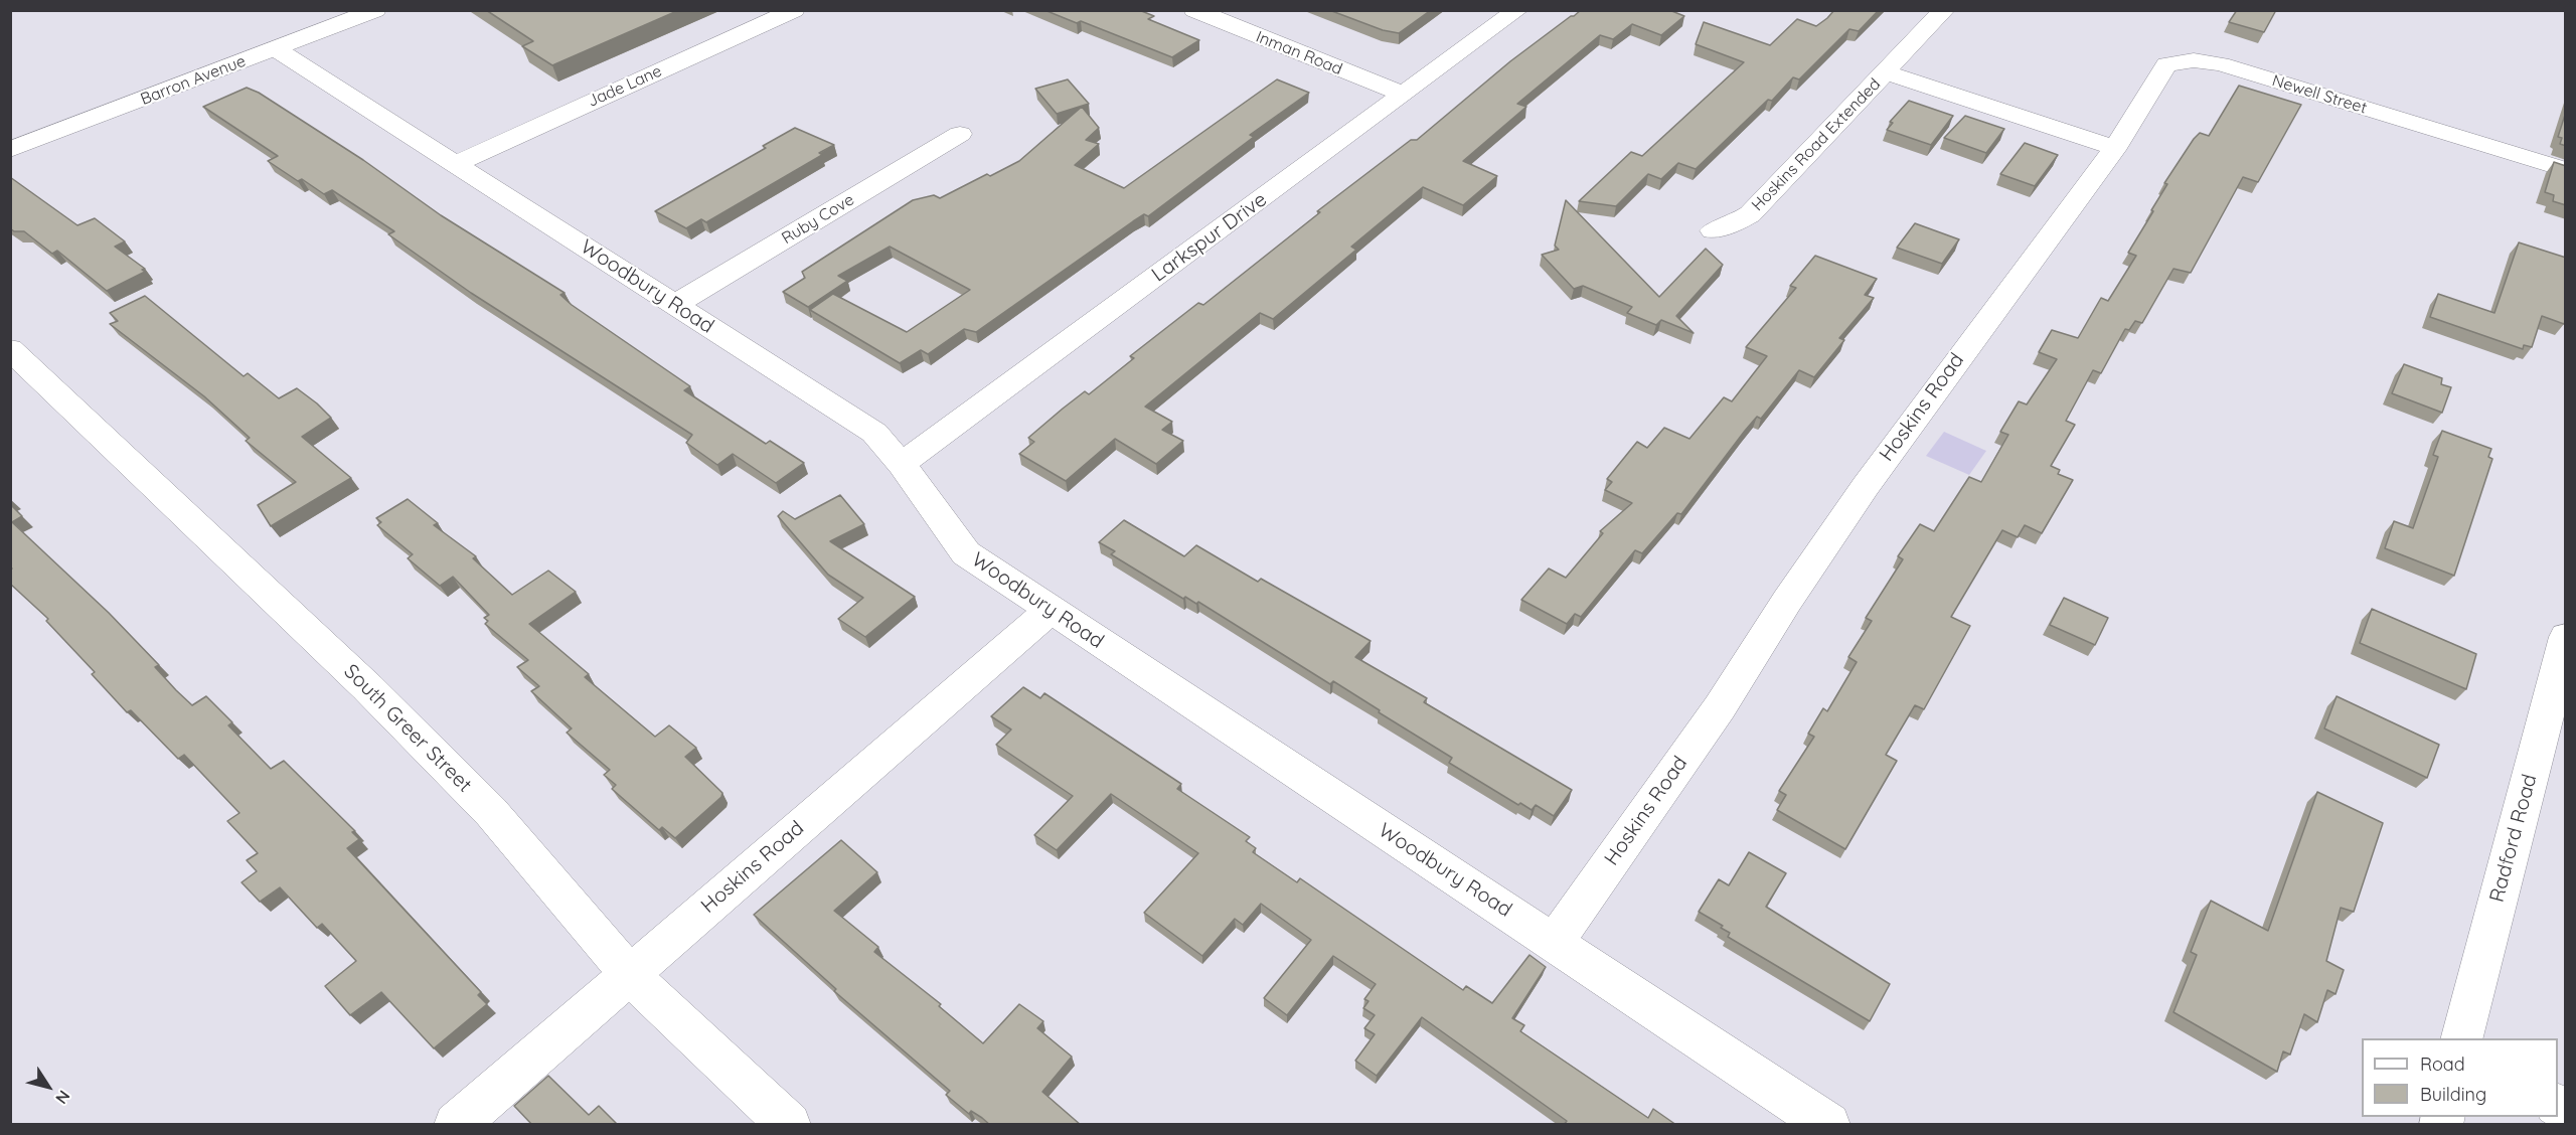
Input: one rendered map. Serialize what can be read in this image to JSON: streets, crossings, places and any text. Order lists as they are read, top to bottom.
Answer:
{
  "streets": {
    "street": [
      "Inman Road",
      "Barron Avenue",
      "Jade Lane",
      "Newell Street",
      "Hoskins Road Extended",
      "Ruby Cove",
      "Larkspur Drive",
      "Woodbury Road",
      "Hoskins Road",
      "South Greer Street",
      "Radford Road"
    ]
  },
  "crossings": [
    ["Inman Road", "Larkspur Drive"],
    ["Barron Avenue", "Woodbury Road"],
    ["Jade Lane", "Woodbury Road"],
    ["Newell Street", "Hoskins Road"],
    ["Ruby Cove", "Woodbury Road"],
    ["Larkspur Drive", "Woodbury Road"],
    ["Woodbury Road", "Hoskins Road"],
    ["Hoskins Road", "South Greer Street"]
  ],
  "legend": ["Road", "Building"],
  "north": "bottom right"
}
